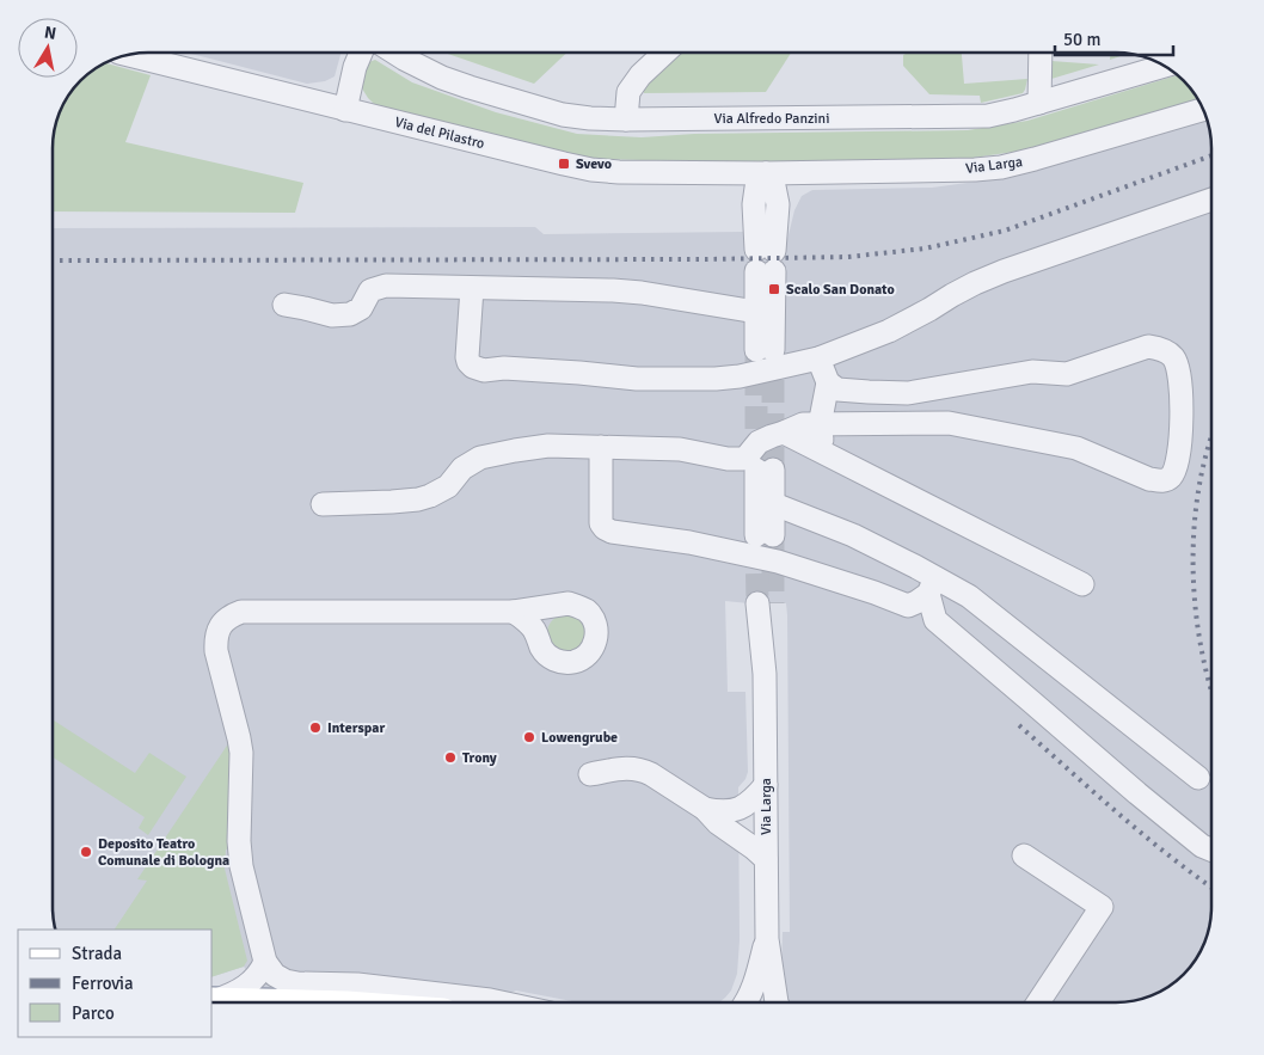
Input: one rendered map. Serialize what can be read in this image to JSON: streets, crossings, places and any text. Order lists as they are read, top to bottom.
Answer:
{
  "streets": {
    "street": ["Via Alfredo Panzini", "Via del Pilastro", "Via Larga"]
  },
  "crossings": [
    ["Via del Pilastro", "Via Larga"]
  ],
  "places": {
    "transit": ["Svevo", "Scalo San Donato"],
    "other": [
      "Interspar",
      "Lowengrube",
      "Trony",
      "Deposito Teatro Comunale di Bologna"
    ]
  },
  "legend": ["Strada", "Ferrovia", "Parco"],
  "scale_bar": "50 m",
  "north": "top"
}
